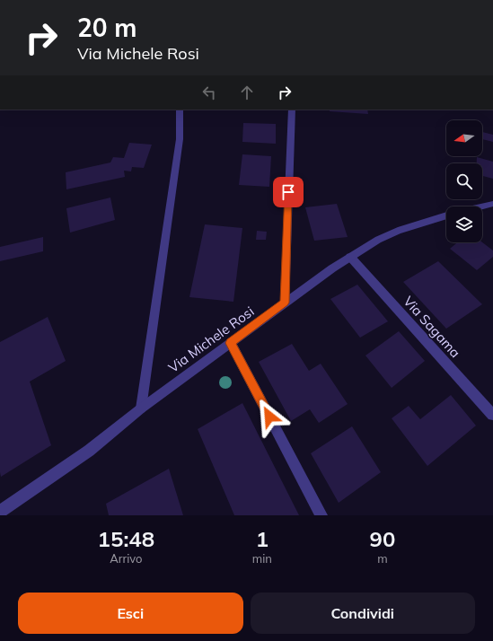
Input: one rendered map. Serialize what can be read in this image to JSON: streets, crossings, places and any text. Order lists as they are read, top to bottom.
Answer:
{
  "streets": {
    "street": ["Via Sagama", "Via Michele Rosi"]
  },
  "crossings": [
    ["Via Sagama", "Via Michele Rosi"]
  ],
  "north": "left",
  "page": {
    "turn": ["20 m", "Via Michele Rosi"],
    "eta": [
      "15:48",
      "Arrivo",
      "1",
      "min",
      "90",
      "m"
    ],
    "buttons": ["Esci", "Condividi"]
  }
}
